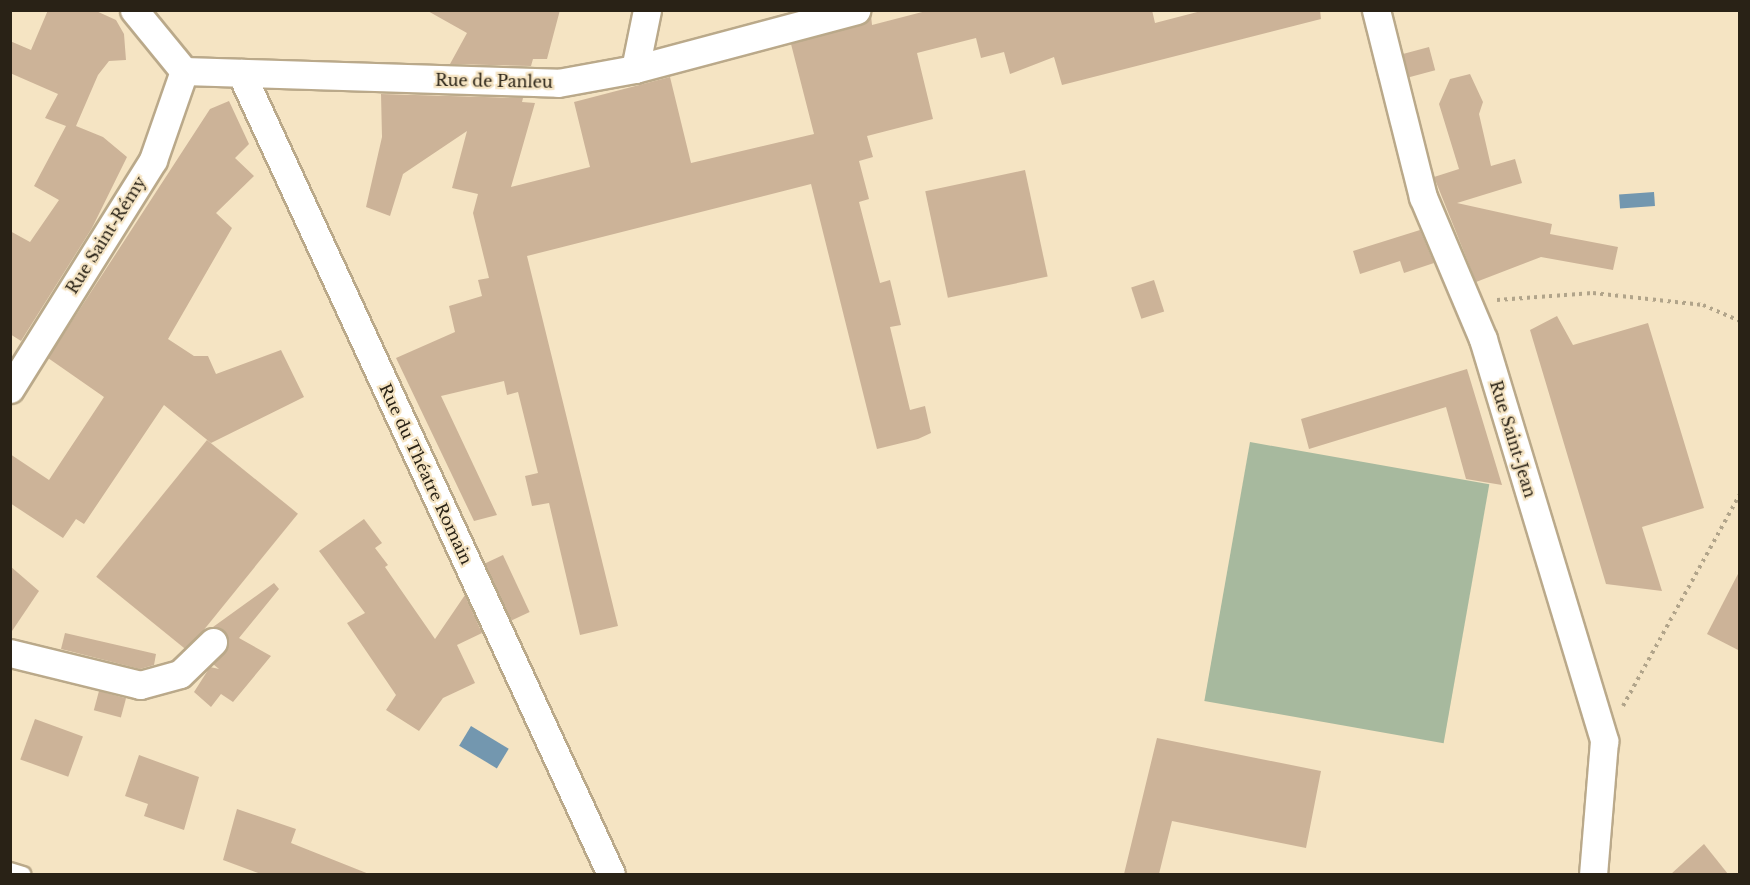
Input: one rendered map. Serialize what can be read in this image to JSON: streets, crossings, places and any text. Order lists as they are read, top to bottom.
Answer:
{
  "streets": {
    "street": [
      "Rue de Panleu",
      "Rue Saint-Rémy",
      "Rue Saint-Jean",
      "Rue du Théatre Romain"
    ]
  },
  "crossings": [
    ["Rue de Panleu", "Rue Saint-Rémy"],
    ["Rue de Panleu", "Rue du Théatre Romain"]
  ]
}
